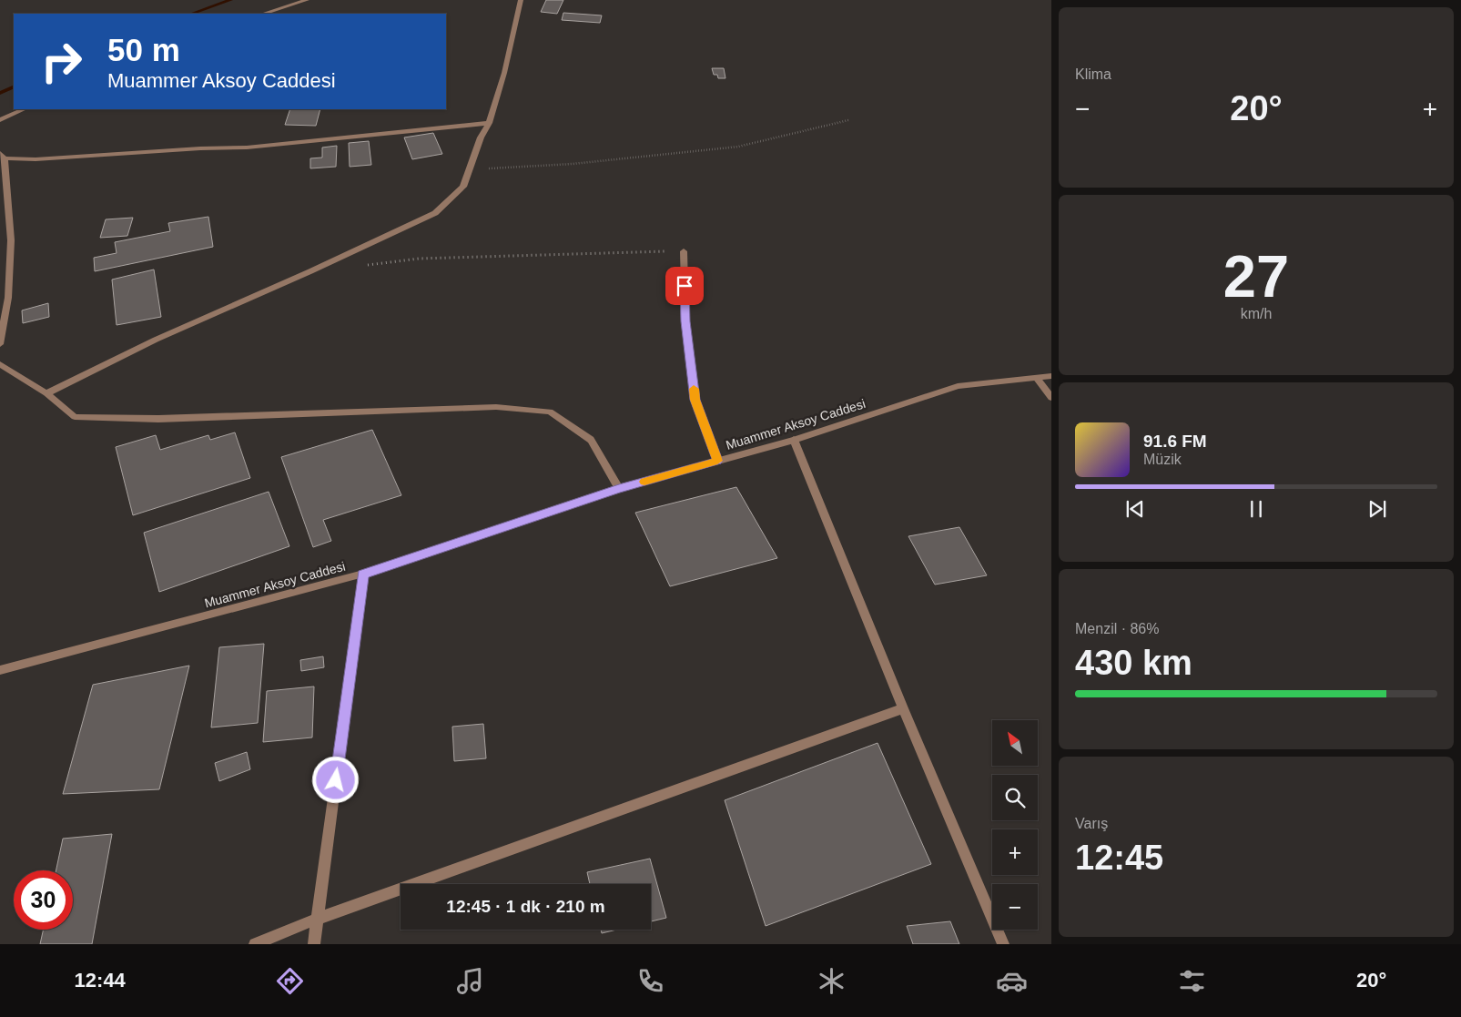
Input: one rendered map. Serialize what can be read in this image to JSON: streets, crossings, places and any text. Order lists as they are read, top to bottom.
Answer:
{
  "streets": {
    "street": ["Muammer Aksoy Caddesi"]
  },
  "north": "top left",
  "page": {
    "tile": [
      "Klima",
      ["27", "km/h"],
      ["Menzil · 86%", "430 km"],
      ["Varış", "12:45"]
    ],
    "turn": ["50 m", "Muammer Aksoy Caddesi"],
    "heat": ["−", "20°", "+"],
    "song": ["91.6 FM", "Müzik"],
    "map_buttons": ["+", "−"],
    "limit": "30",
    "trip": "12:45 · 1 dk · 210 m",
    "tabs": ["12:44", "20°"]
  }
}
